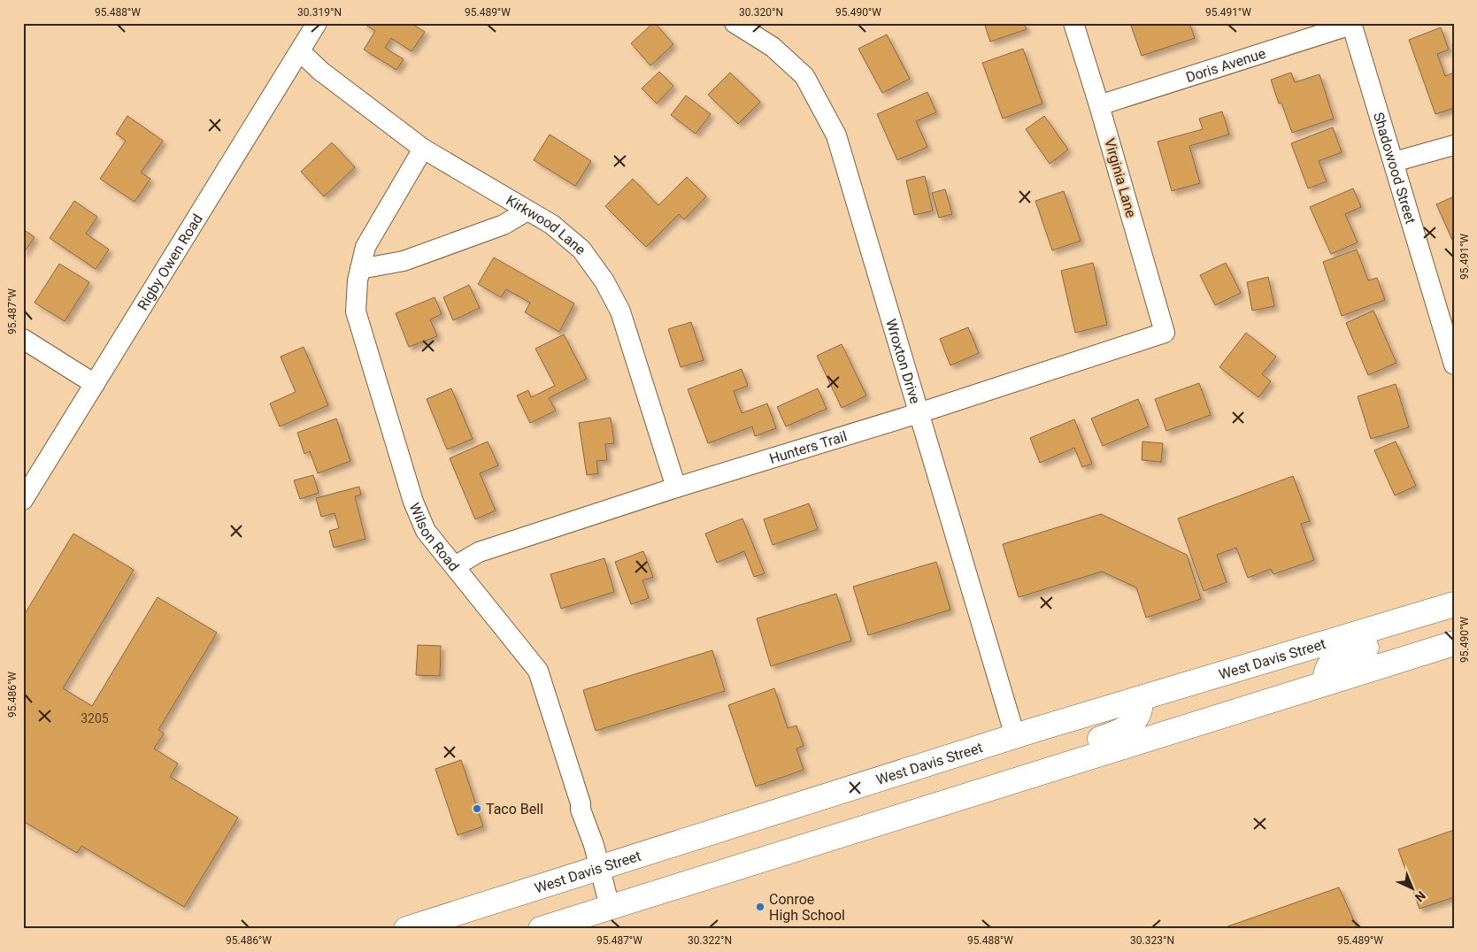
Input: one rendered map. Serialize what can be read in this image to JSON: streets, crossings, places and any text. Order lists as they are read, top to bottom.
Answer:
{
  "streets": {
    "main road": ["West Davis Street"],
    "street": [
      "Doris Avenue",
      "Shadowood Street",
      "Virginia Lane",
      "Kirkwood Lane",
      "Rigby Owen Road",
      "Wroxton Drive",
      "Hunters Trail",
      "Wilson Road"
    ]
  },
  "crossings": [
    ["Doris Avenue", "Shadowood Street"],
    ["Doris Avenue", "Virginia Lane"],
    ["Virginia Lane", "Hunters Trail"],
    ["Kirkwood Lane", "Rigby Owen Road"],
    ["Kirkwood Lane", "Hunters Trail"],
    ["Kirkwood Lane", "Wilson Road"],
    ["Wroxton Drive", "Hunters Trail"],
    ["Wroxton Drive", "West Davis Street"],
    ["Hunters Trail", "Wilson Road"],
    ["Wilson Road", "West Davis Street"]
  ],
  "places": ["Taco Bell", "Conroe High School"],
  "house_numbers": ["3205"],
  "north": "bottom right",
  "coordinates": [
    "95.488°W",
    "30.319°N",
    "95.489°W",
    "30.320°N",
    "95.490°W",
    "95.491°W",
    "95.487°W",
    "95.486°W",
    "30.322°N",
    "30.323°N"
  ]
}
